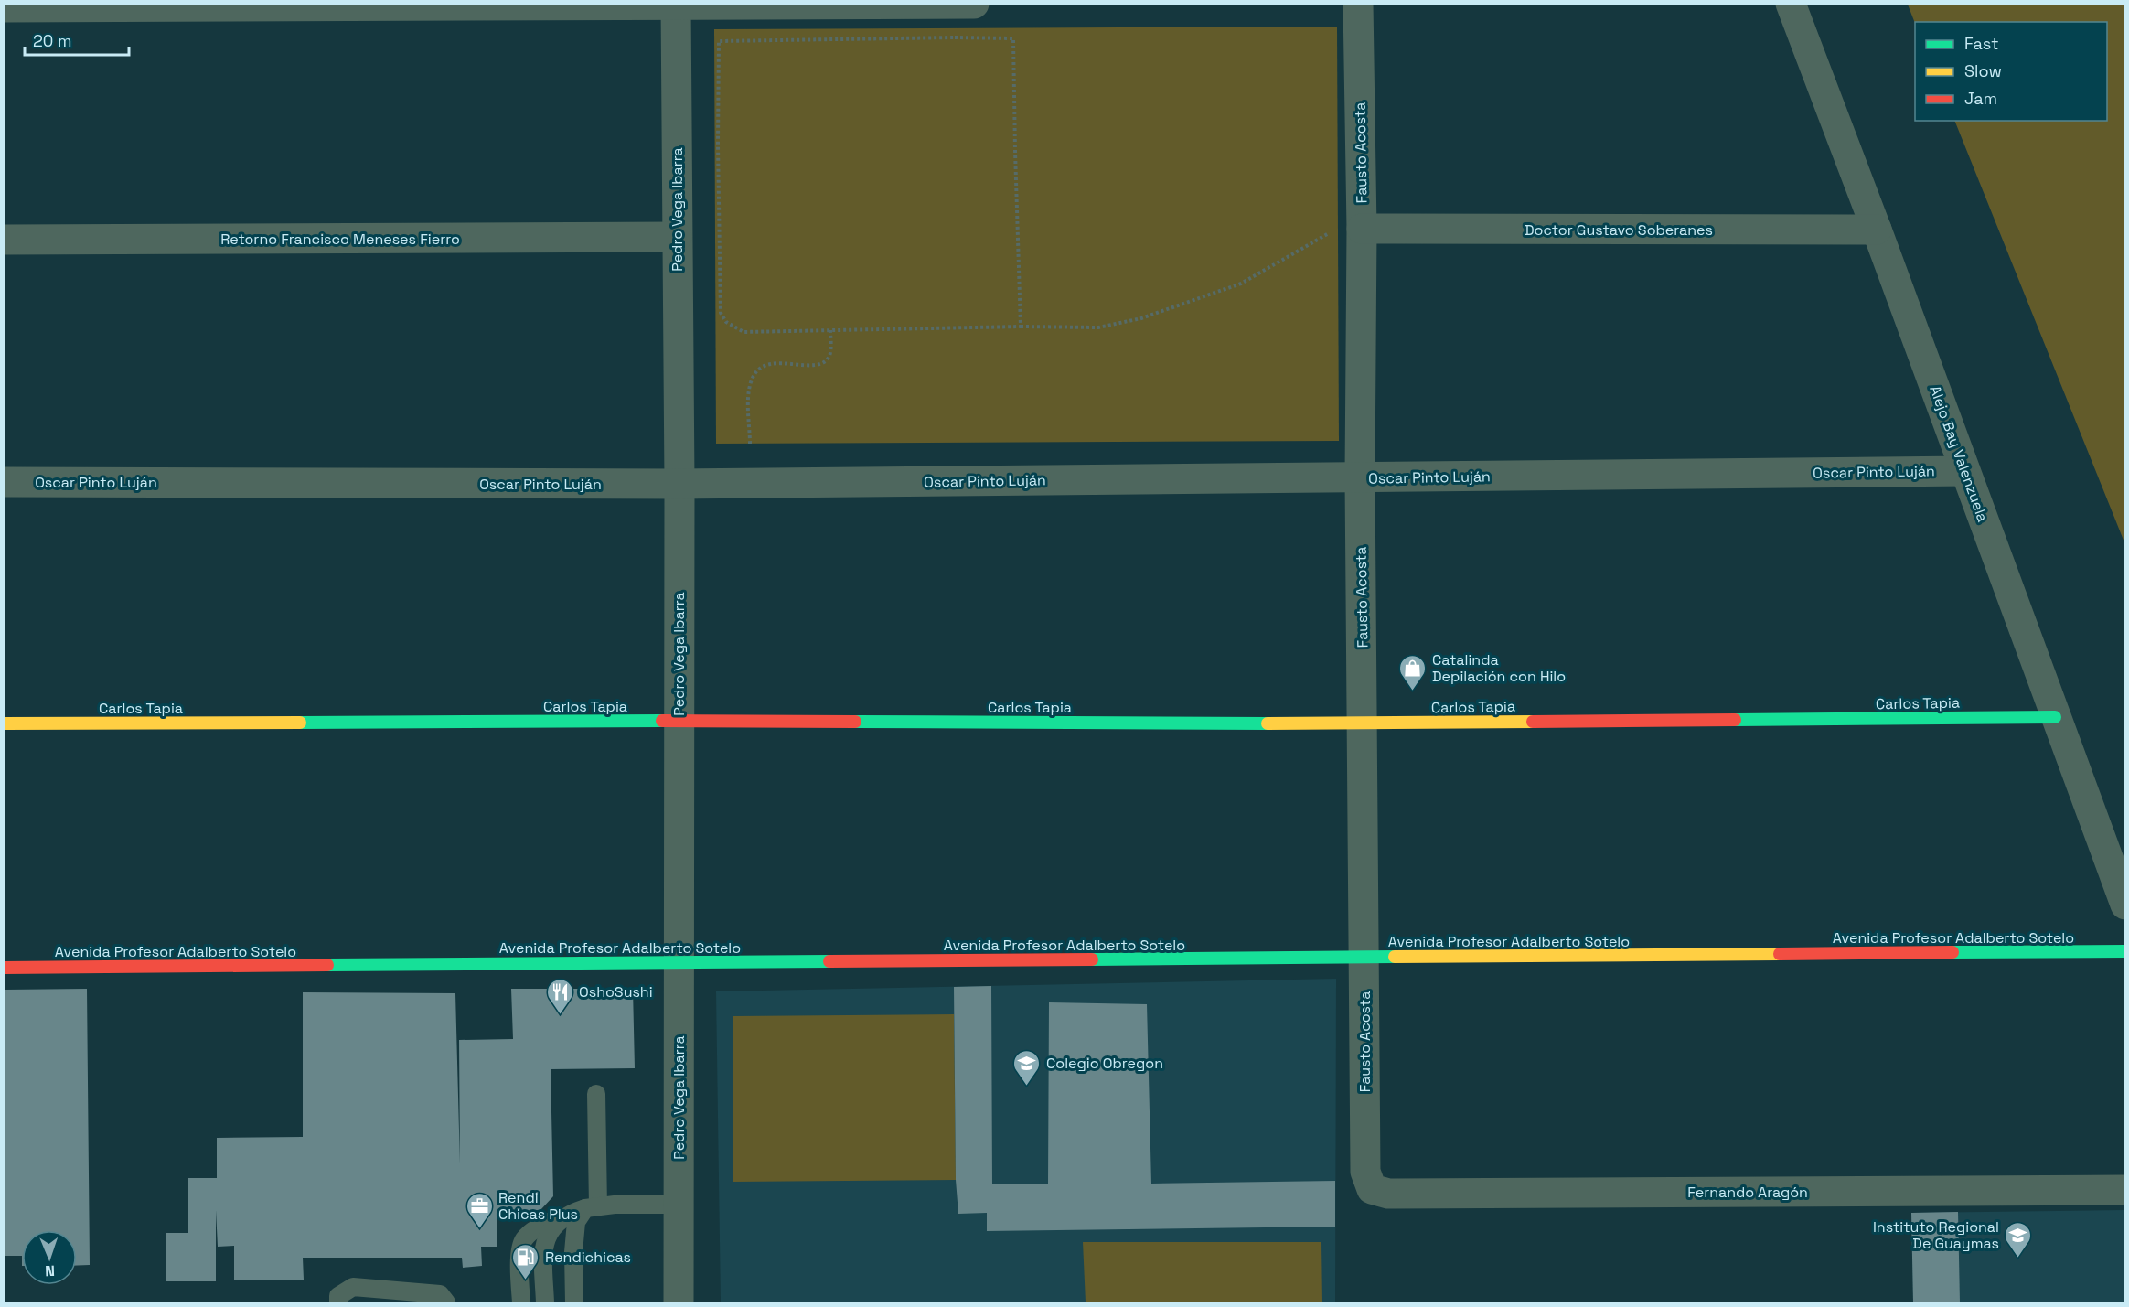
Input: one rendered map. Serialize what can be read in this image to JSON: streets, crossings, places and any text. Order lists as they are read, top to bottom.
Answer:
{
  "streets": {
    "street": [
      "Fausto Acosta",
      "Pedro Vega Ibarra",
      "Doctor Gustavo Soberanes",
      "Retorno Francisco Meneses Fierro",
      "Alejo Bay Valenzuela",
      "Oscar Pinto Luján",
      "Carlos Tapia",
      "Avenida Profesor Adalberto Sotelo",
      "Fernando Aragón"
    ]
  },
  "crossings": [
    ["Fausto Acosta", "Doctor Gustavo Soberanes"],
    ["Fausto Acosta", "Oscar Pinto Luján"],
    ["Fausto Acosta", "Carlos Tapia"],
    ["Fausto Acosta", "Avenida Profesor Adalberto Sotelo"],
    ["Fausto Acosta", "Fernando Aragón"],
    ["Pedro Vega Ibarra", "Retorno Francisco Meneses Fierro"],
    ["Pedro Vega Ibarra", "Oscar Pinto Luján"],
    ["Pedro Vega Ibarra", "Carlos Tapia"],
    ["Pedro Vega Ibarra", "Avenida Profesor Adalberto Sotelo"],
    ["Doctor Gustavo Soberanes", "Alejo Bay Valenzuela"],
    ["Alejo Bay Valenzuela", "Oscar Pinto Luján"],
    ["Alejo Bay Valenzuela", "Carlos Tapia"]
  ],
  "places": {
    "shop": ["Catalinda Depilación con Hilo"],
    "restaurant": ["OshoSushi"],
    "school or university": ["Colegio Obregon", "Instituto Regional De Guaymas"],
    "office": ["Rendi Chicas Plus"],
    "fuel station": ["Rendichicas"]
  },
  "legend": ["Fast", "Slow", "Jam"],
  "scale_bar": "20 m",
  "north": "bottom"
}
